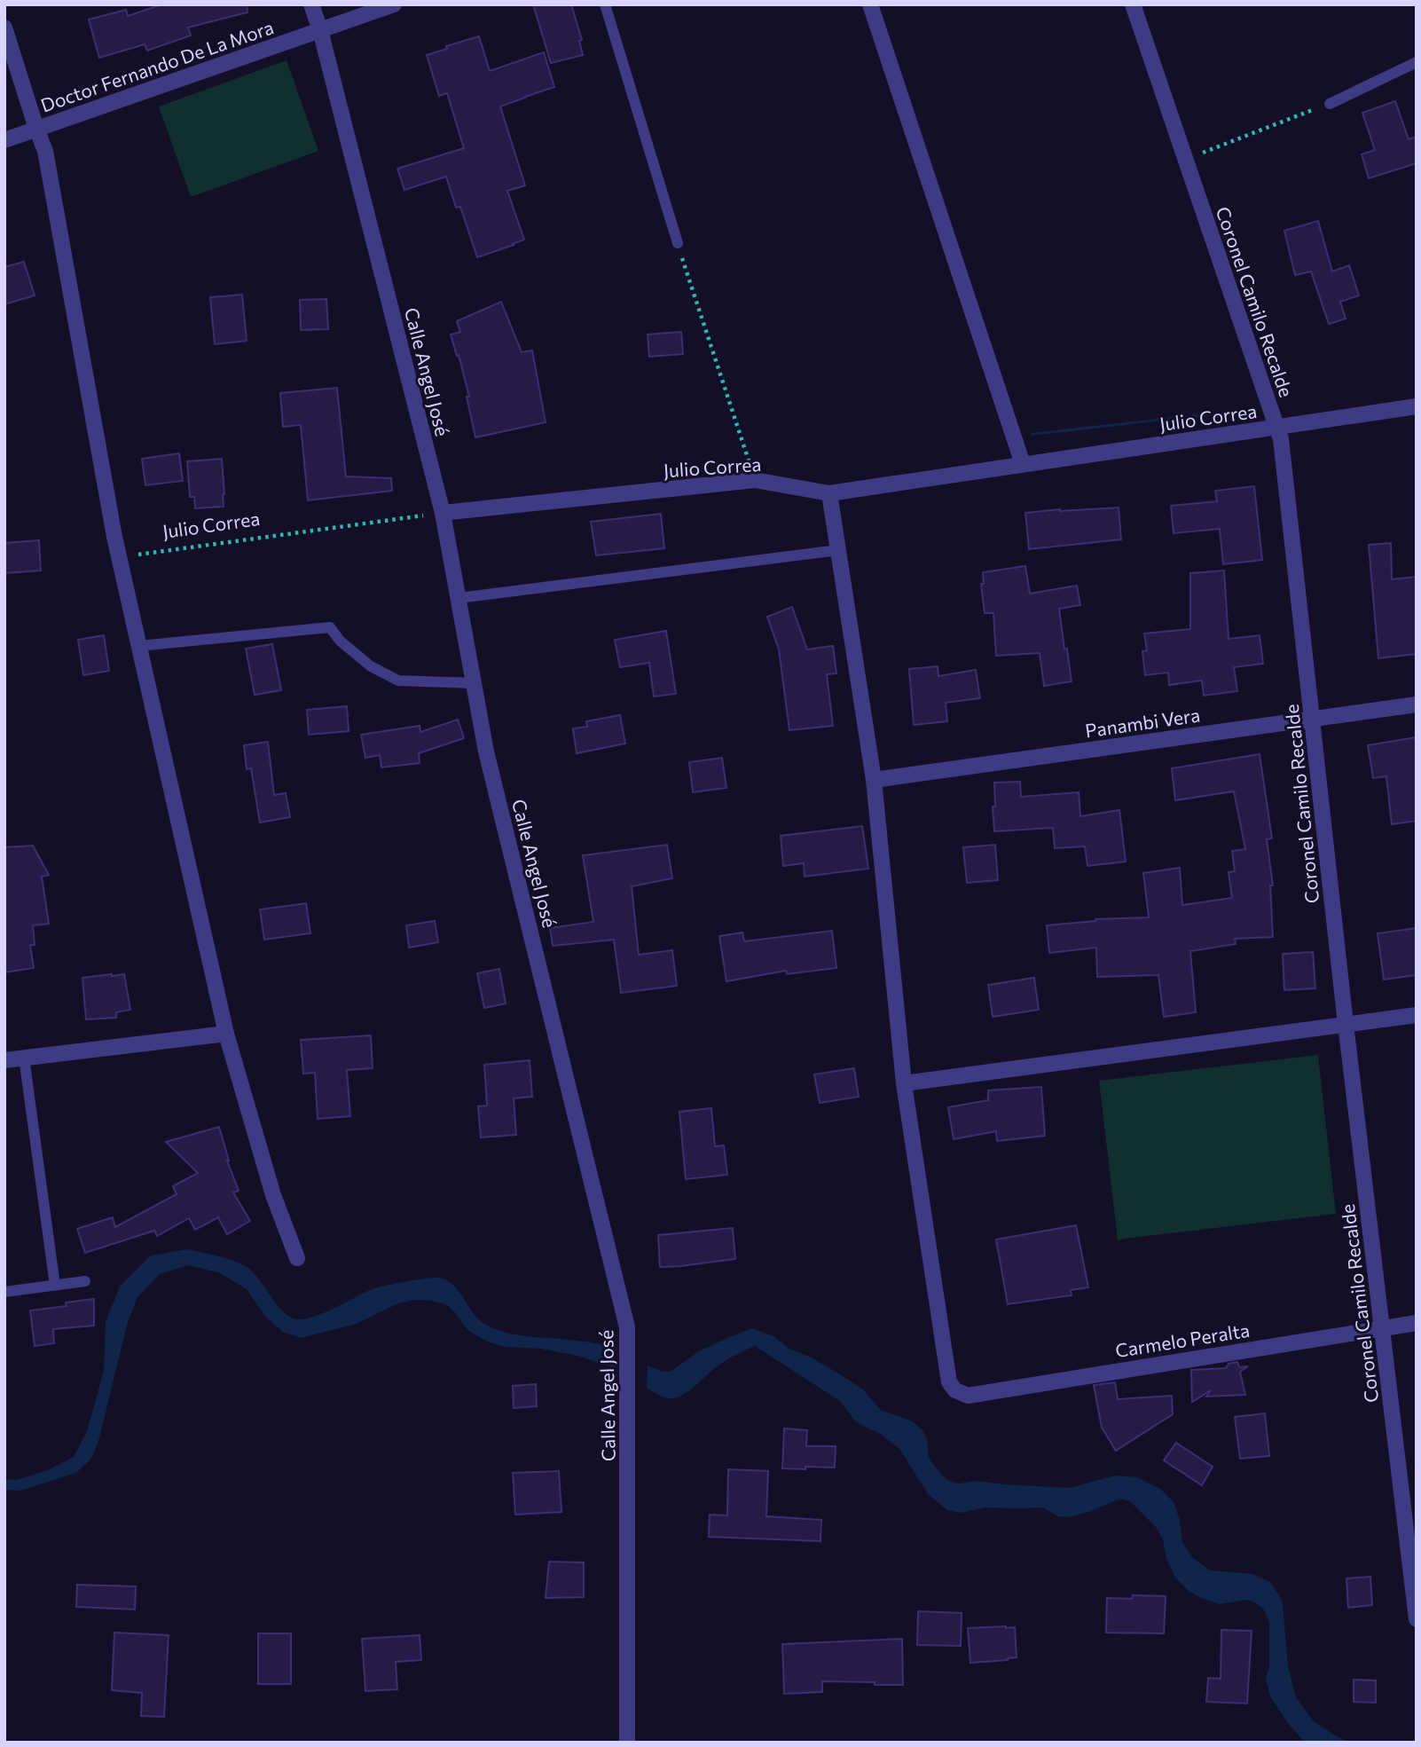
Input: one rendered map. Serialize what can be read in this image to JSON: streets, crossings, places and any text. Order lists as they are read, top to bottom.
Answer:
{
  "streets": {
    "street": [
      "Doctor Fernando De La Mora",
      "Coronel Camilo Recalde",
      "Calle Angel José",
      "Julio Correa",
      "Panambi Vera",
      "Carmelo Peralta"
    ]
  },
  "crossings": [
    ["Doctor Fernando De La Mora", "Calle Angel José"],
    ["Coronel Camilo Recalde", "Julio Correa"],
    ["Coronel Camilo Recalde", "Panambi Vera"],
    ["Coronel Camilo Recalde", "Carmelo Peralta"],
    ["Calle Angel José", "Julio Correa"]
  ]
}
